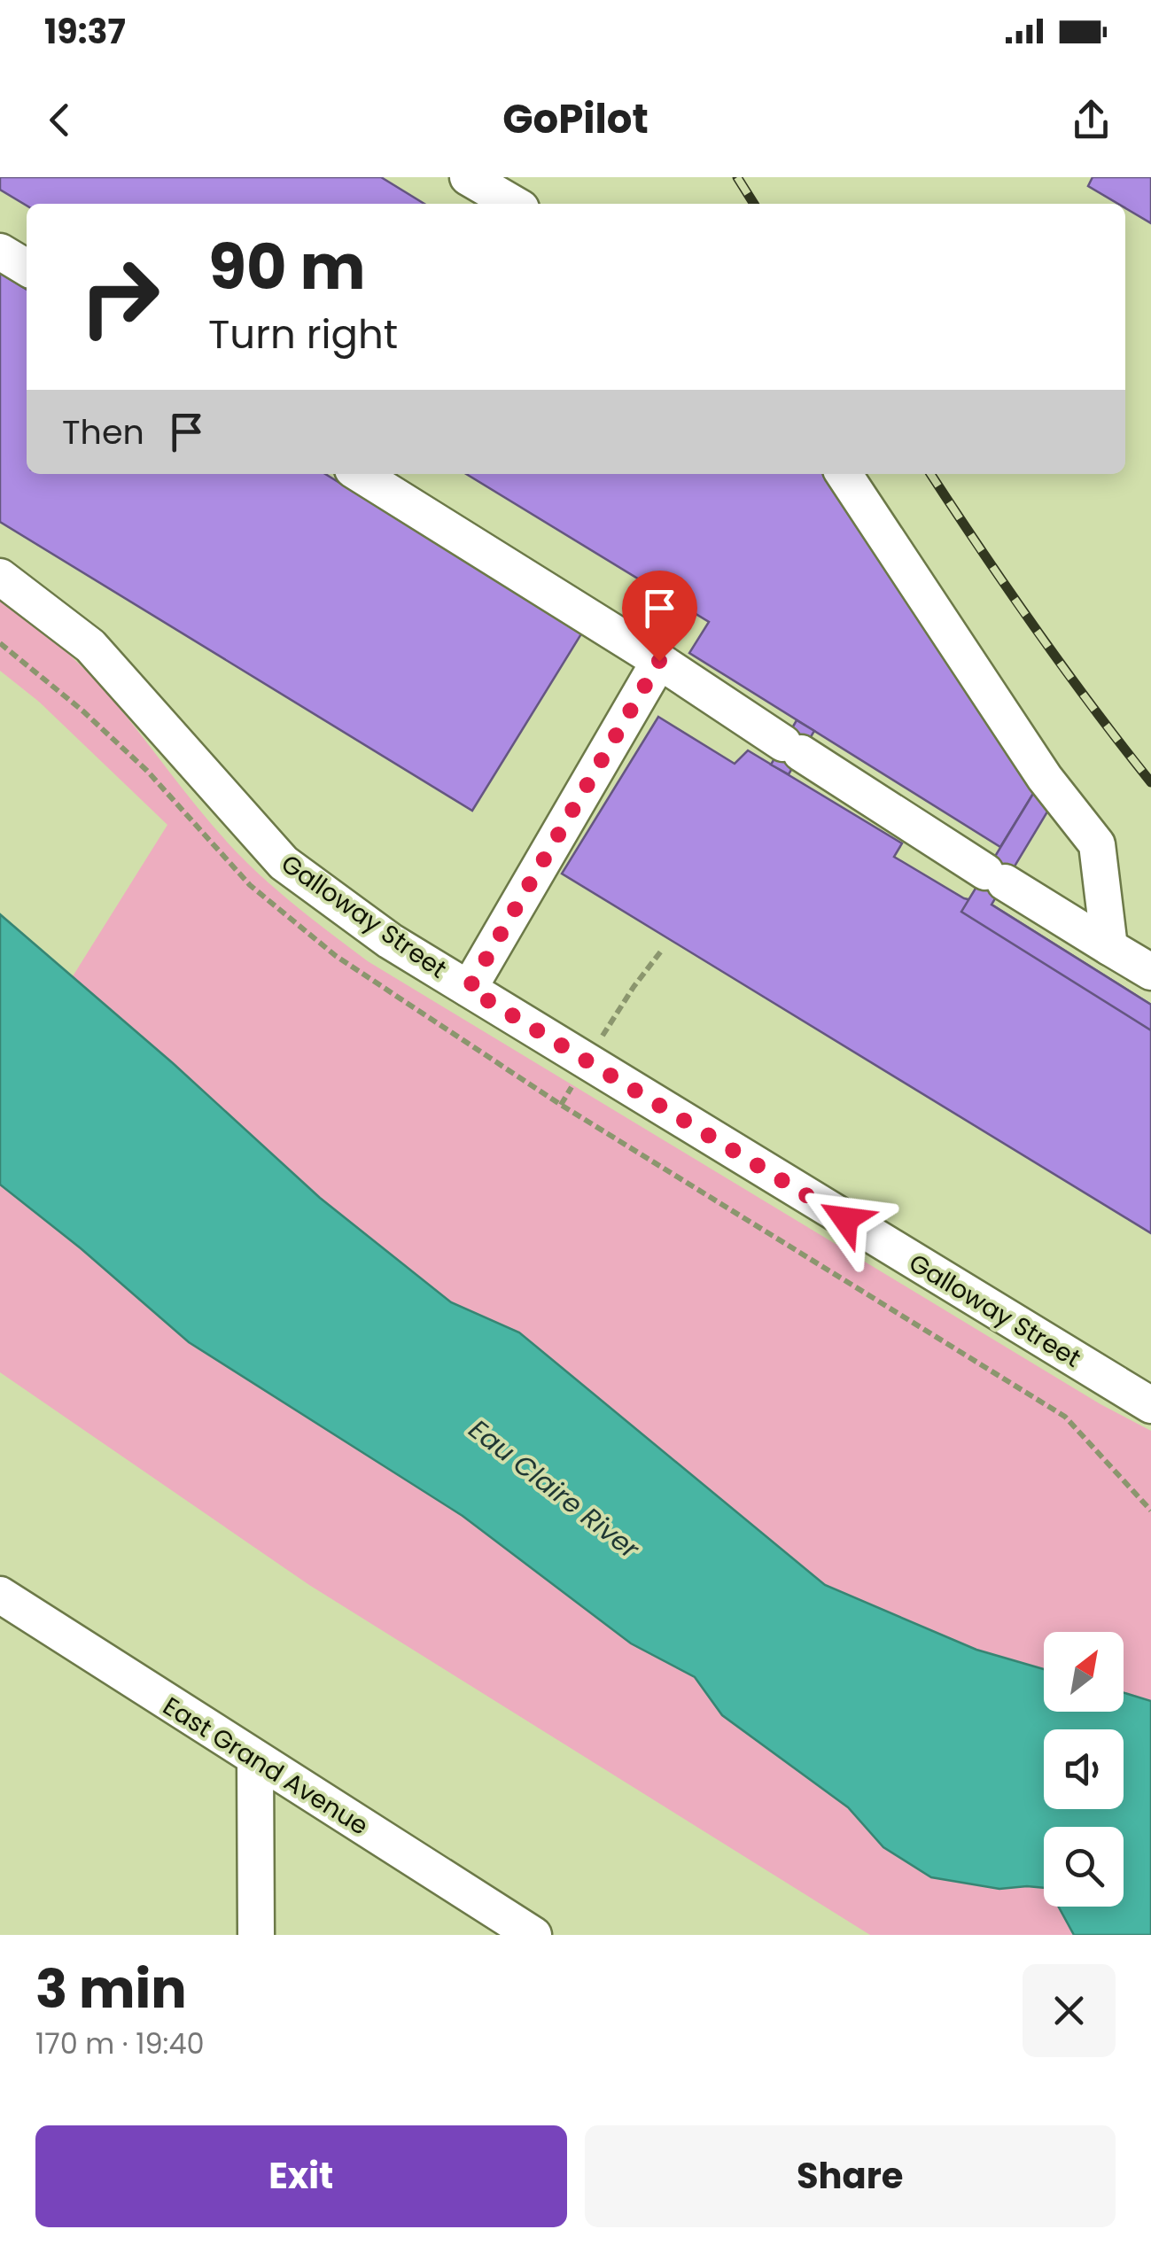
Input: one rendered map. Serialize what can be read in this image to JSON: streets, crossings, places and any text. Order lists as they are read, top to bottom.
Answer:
{
  "streets": {
    "street": ["Galloway Street", "East Grand Avenue"]
  },
  "water": ["Eau Claire River"],
  "north": "top right",
  "page": {
    "status": "19:37",
    "header": "GoPilot",
    "turn": ["90 m", "Turn right"],
    "then": "Then",
    "heading": ["3 min", "170 m · 19:40"],
    "buttons": ["Exit", "Share"]
  }
}
